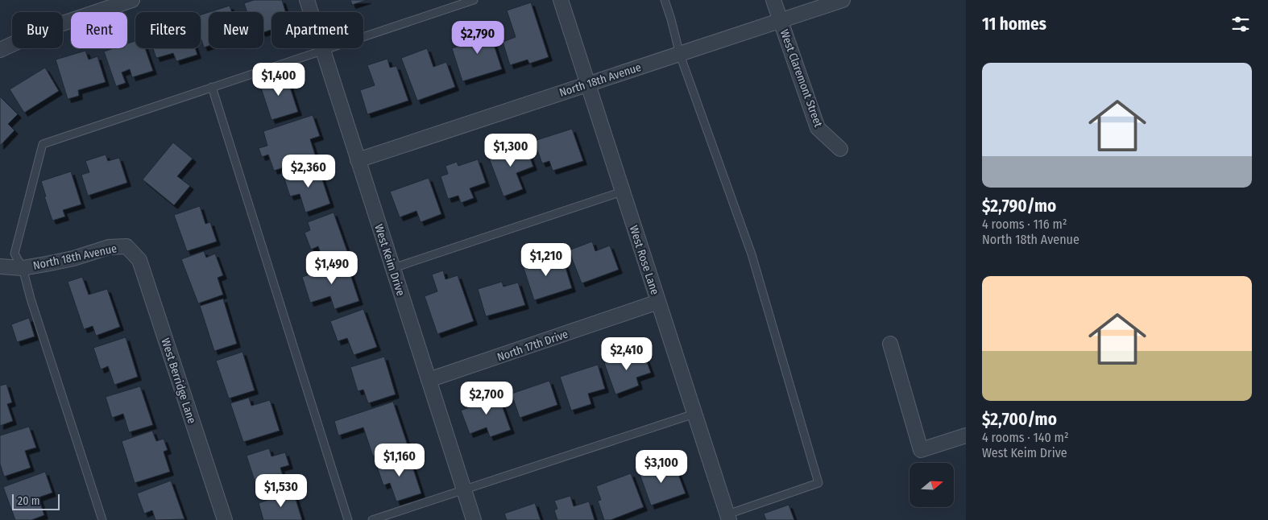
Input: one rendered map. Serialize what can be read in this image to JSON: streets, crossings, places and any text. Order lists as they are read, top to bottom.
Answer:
{
  "streets": {
    "street": [
      "West Claremont Street",
      "North 18th Avenue",
      "West Keim Drive",
      "West Rose Lane",
      "North 17th Drive",
      "West Berridge Lane"
    ]
  },
  "crossings": [
    ["West Claremont Street", "North 18th Avenue"],
    ["North 18th Avenue", "West Keim Drive"],
    ["North 18th Avenue", "West Rose Lane"],
    ["North 18th Avenue", "West Berridge Lane"],
    ["West Keim Drive", "North 17th Drive"],
    ["West Rose Lane", "North 17th Drive"]
  ],
  "scale_bar": "20 m",
  "north": "right",
  "page": {
    "heading": "11 homes",
    "chip": [
      "Buy",
      "Rent",
      "Filters",
      "New",
      "Apartment"
    ],
    "price": [
      "$2,790",
      "$1,400",
      "$1,300",
      "$2,360",
      "$1,210",
      "$1,490",
      "$2,410",
      "$2,700",
      "$1,160",
      "$3,100",
      "$1,530"
    ],
    "list": [
      {
        "name": "$2,790/mo",
        "note": "4 rooms · 116 m² · North 18th Avenue"
      },
      {
        "name": "$2,700/mo",
        "note": "4 rooms · 140 m² · West Keim Drive"
      }
    ],
    "scale": "20 m"
  }
}
